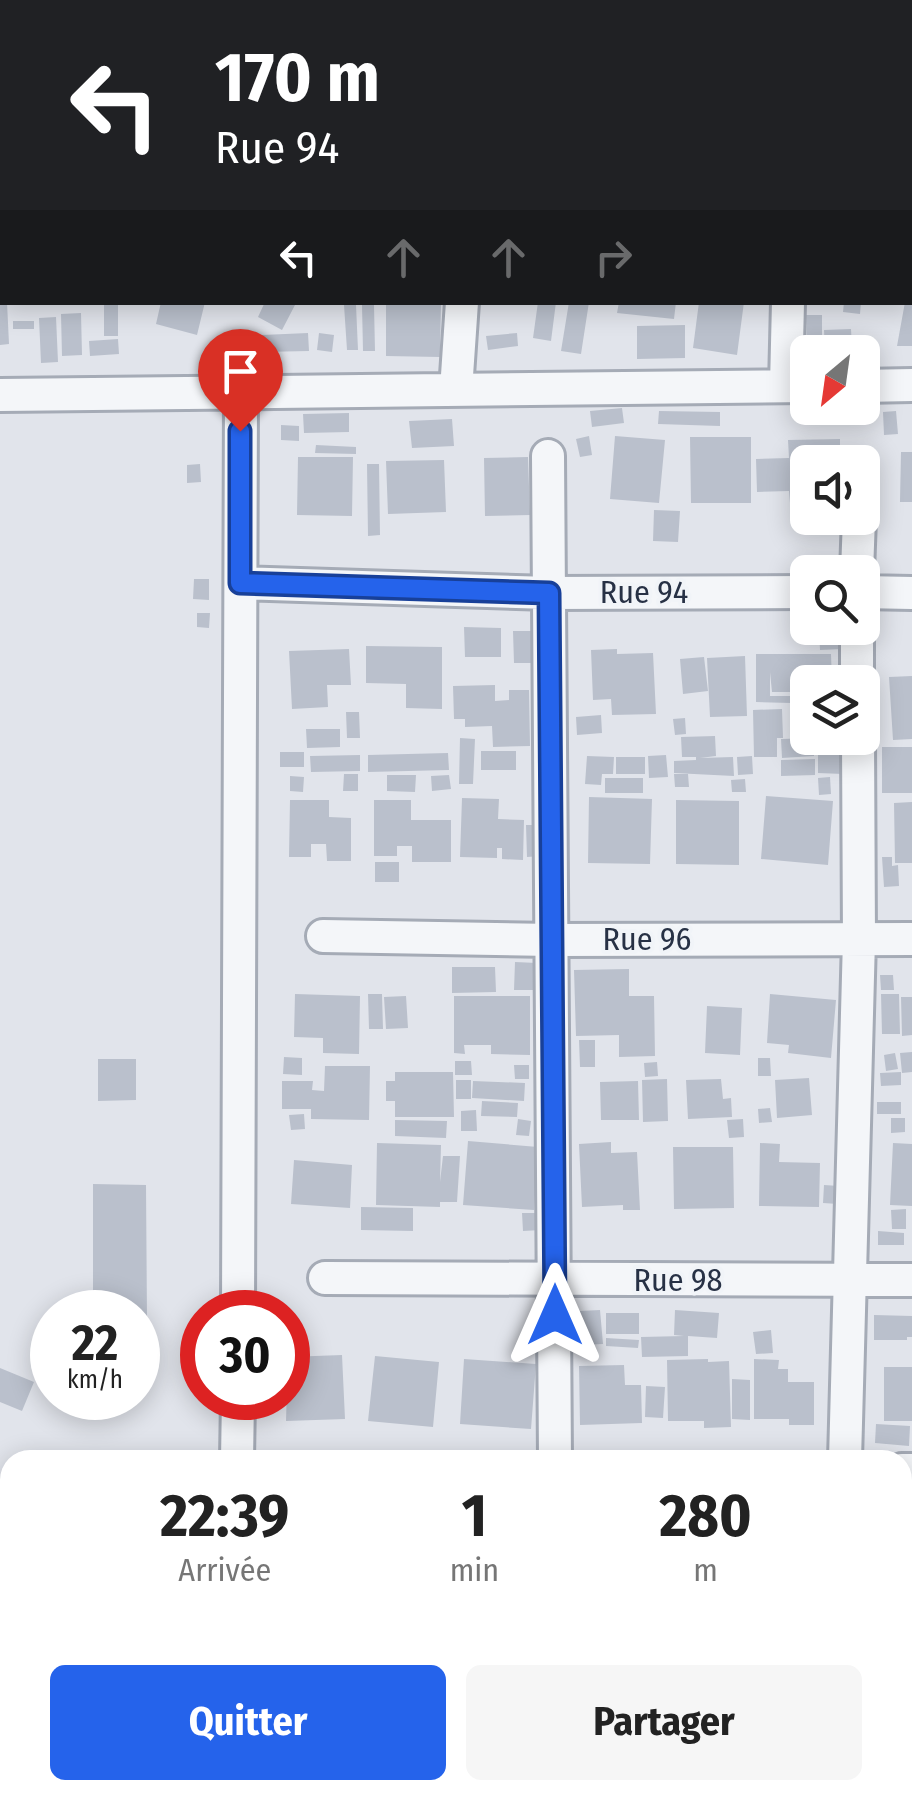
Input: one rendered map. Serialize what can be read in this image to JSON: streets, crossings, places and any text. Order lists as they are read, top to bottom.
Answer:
{
  "streets": {
    "street": ["Rue 94", "Rue 96", "Rue 98"]
  },
  "north": "bottom left",
  "page": {
    "turn": ["170 m", "Rue 94"],
    "speed": "22 km/h",
    "limit": "30",
    "eta": [
      "22:39",
      "Arrivée",
      "1",
      "min",
      "280",
      "m"
    ],
    "buttons": ["Quitter", "Partager"]
  }
}
